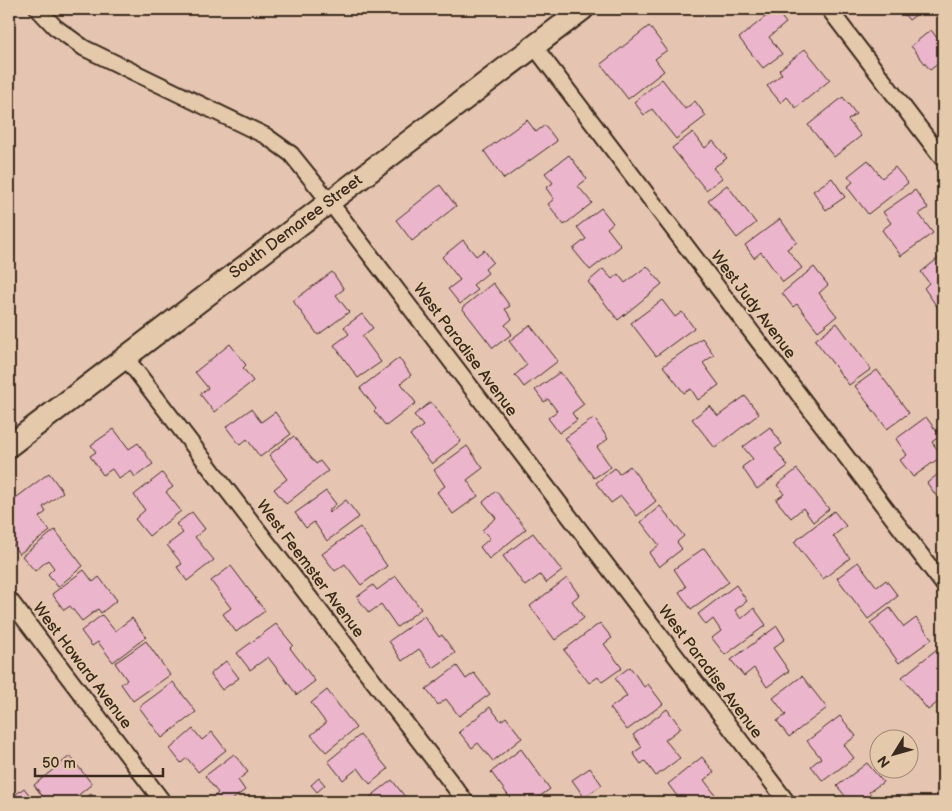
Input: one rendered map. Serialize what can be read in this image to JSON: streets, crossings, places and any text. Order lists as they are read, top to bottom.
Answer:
{
  "streets": {
    "main road": ["South Demaree Street"],
    "street": [
      "West Judy Avenue",
      "West Paradise Avenue",
      "West Feemster Avenue",
      "West Howard Avenue"
    ]
  },
  "crossings": [
    ["South Demaree Street", "West Judy Avenue"],
    ["South Demaree Street", "West Paradise Avenue"],
    ["South Demaree Street", "West Feemster Avenue"]
  ],
  "scale_bar": "50 m",
  "north": "bottom left"
}
